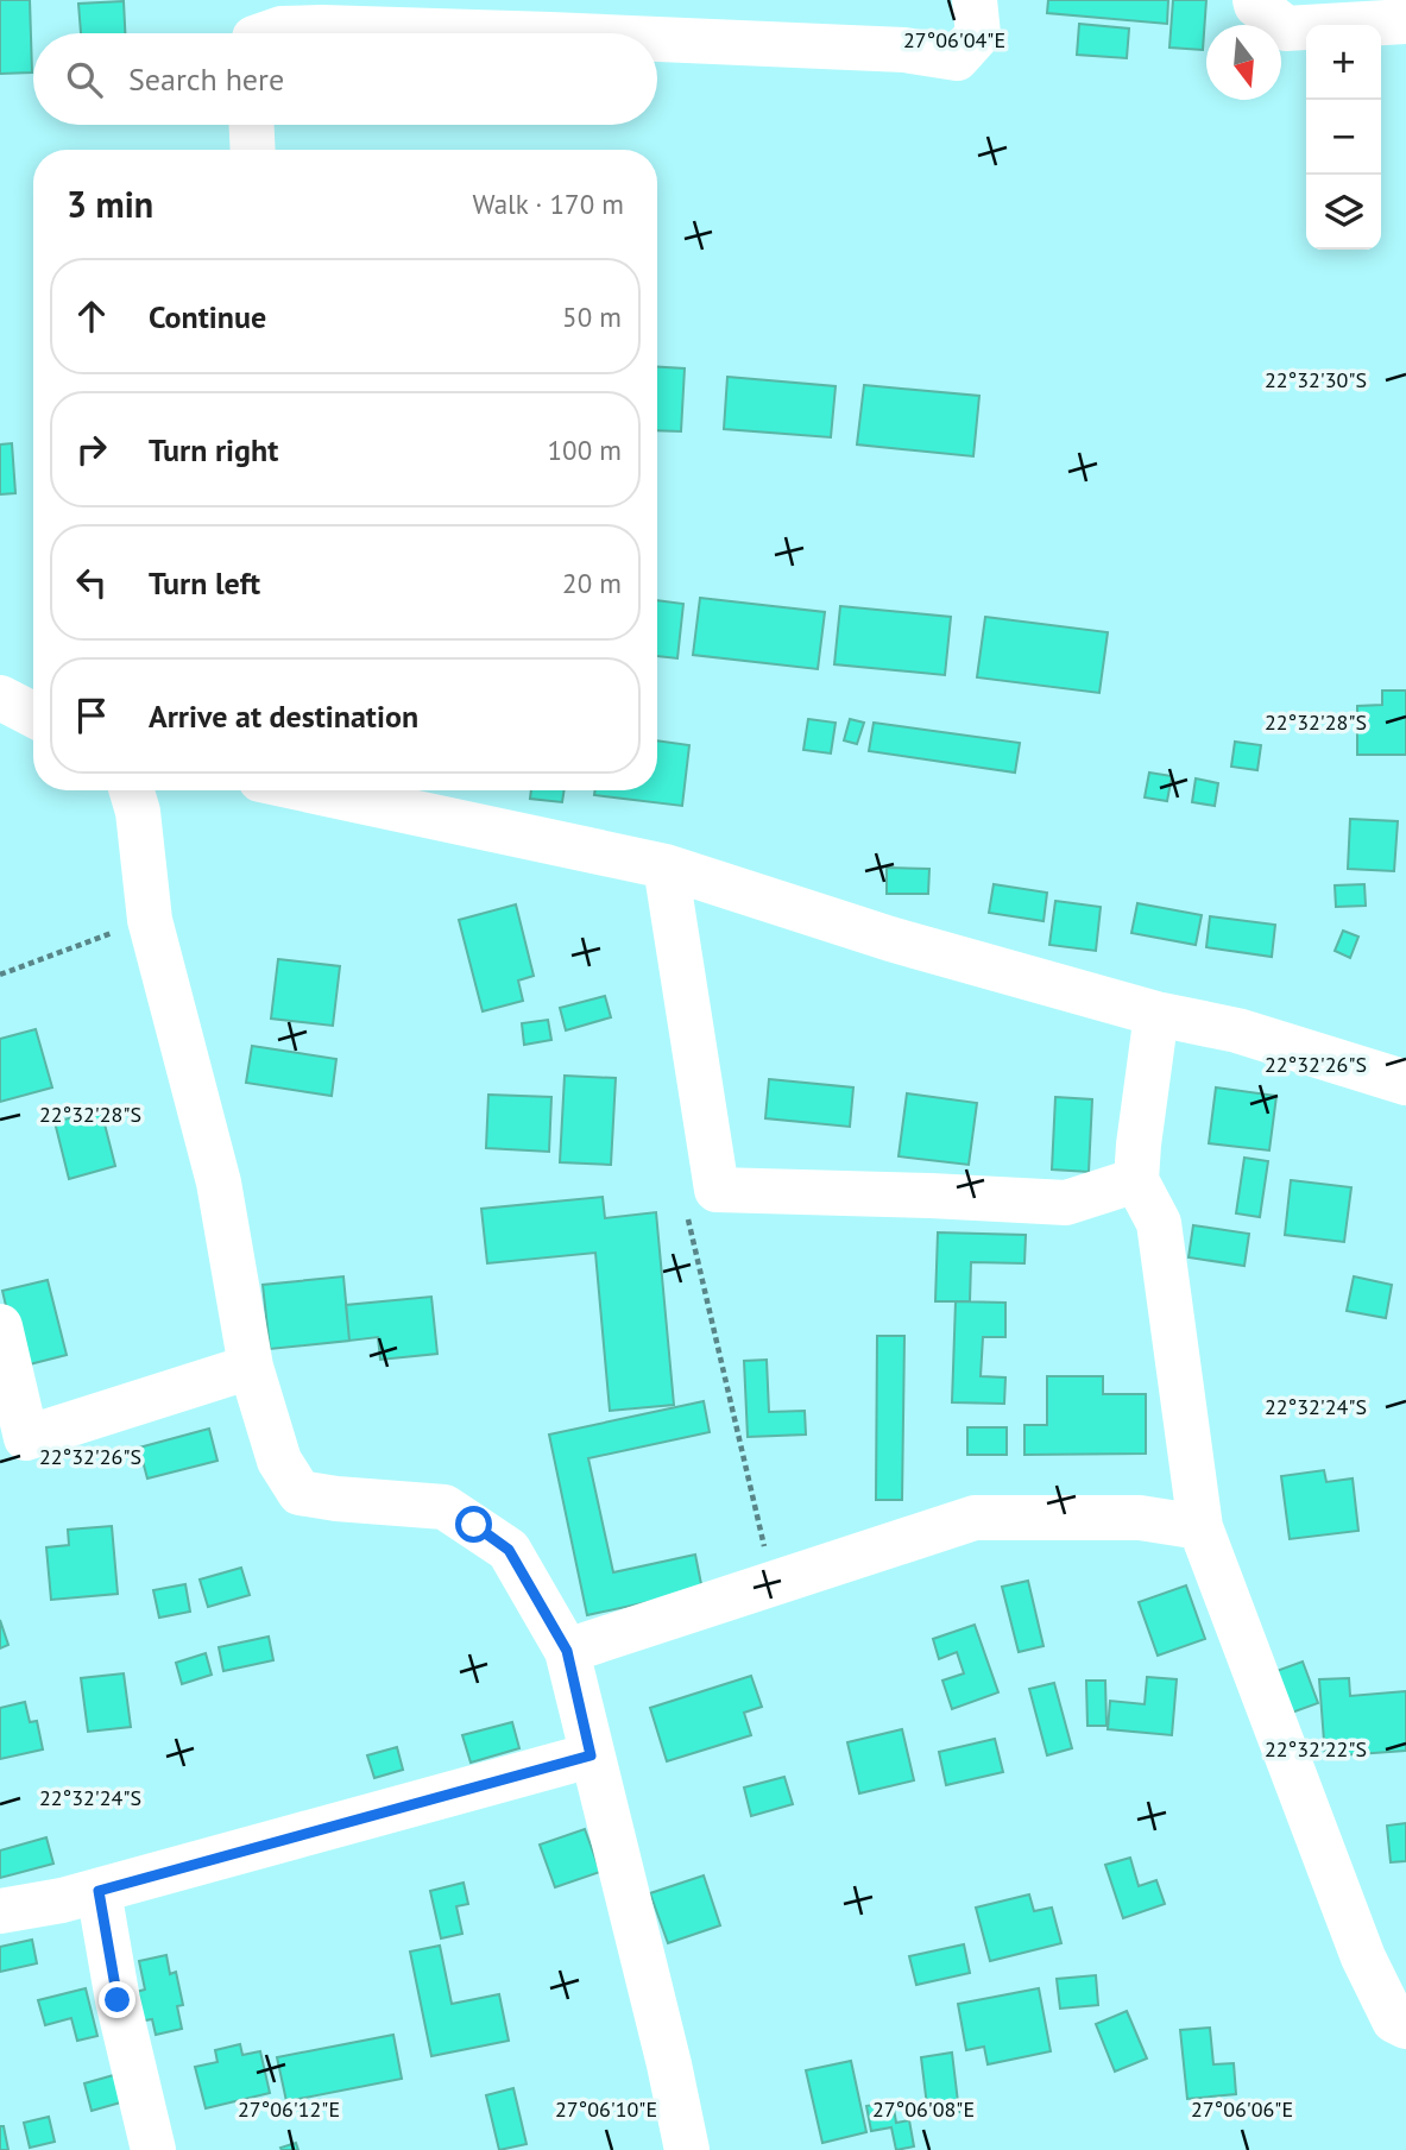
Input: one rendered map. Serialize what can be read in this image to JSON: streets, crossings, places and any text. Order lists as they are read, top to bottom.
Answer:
{
  "north": "bottom",
  "page": {
    "map_buttons": ["+", "−"],
    "search": "Search here",
    "heading": ["3 min", "Walk · 170 m"],
    "list": [
      ["Continue", "50 m"],
      ["Turn right", "100 m"],
      ["Turn left", "20 m"],
      "Arrive at destination"
    ]
  },
  "coordinates": [
    "27°06'04\"E",
    "22°32'30\"S",
    "22°32'28\"S",
    "22°32'26\"S",
    "22°32'24\"S",
    "22°32'22\"S",
    "27°06'12\"E",
    "27°06'10\"E",
    "27°06'08\"E",
    "27°06'06\"E"
  ]
}
